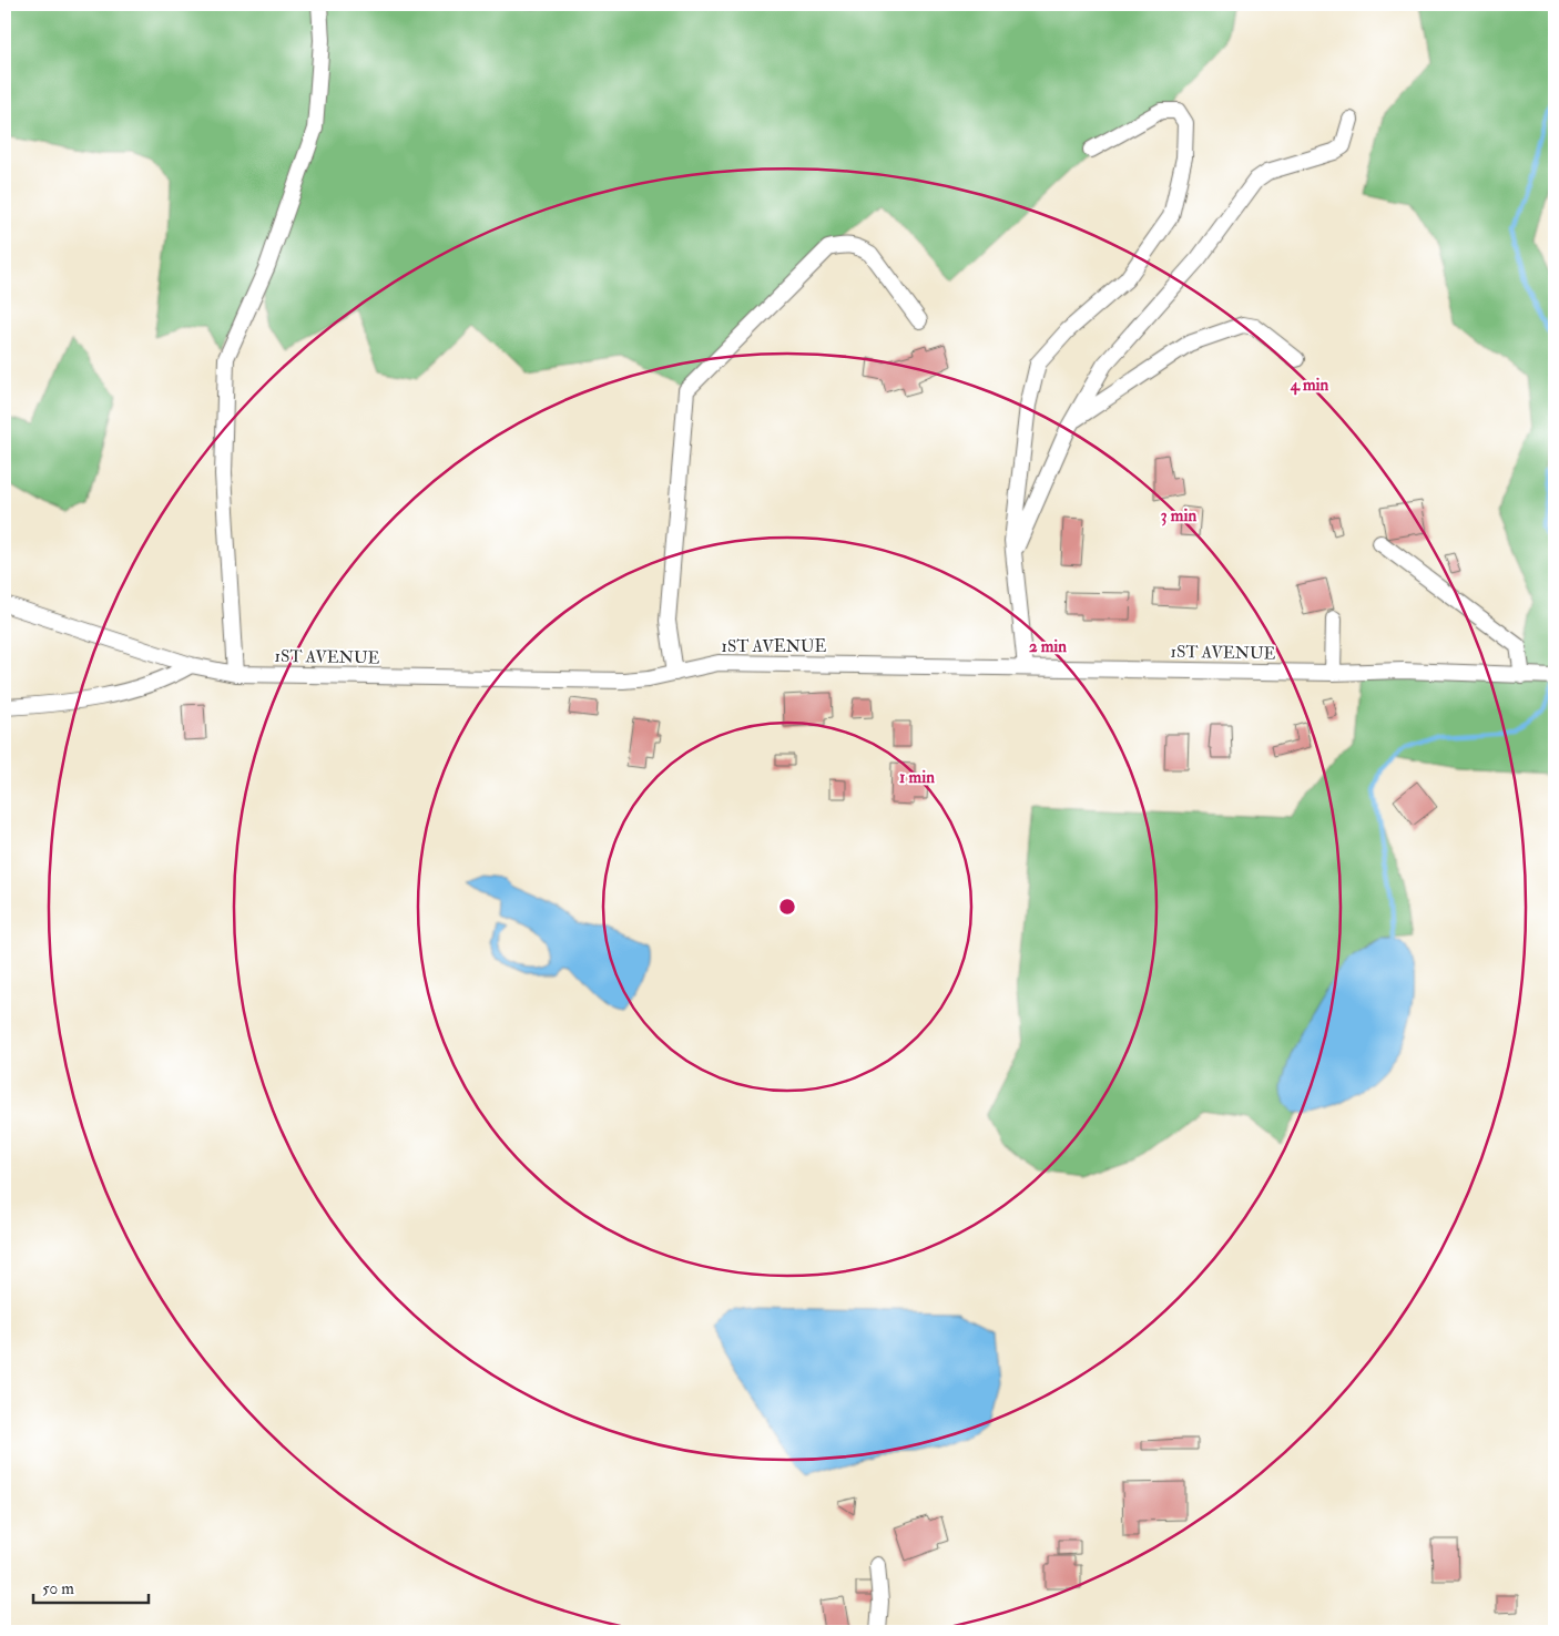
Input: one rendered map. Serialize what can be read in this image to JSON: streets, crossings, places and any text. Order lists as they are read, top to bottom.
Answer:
{
  "streets": {
    "street": ["1ST AVENUE"]
  },
  "scale_bar": "50 m",
  "rings": [
    "4 min",
    "3 min",
    "2 min",
    "1 min"
  ]
}
